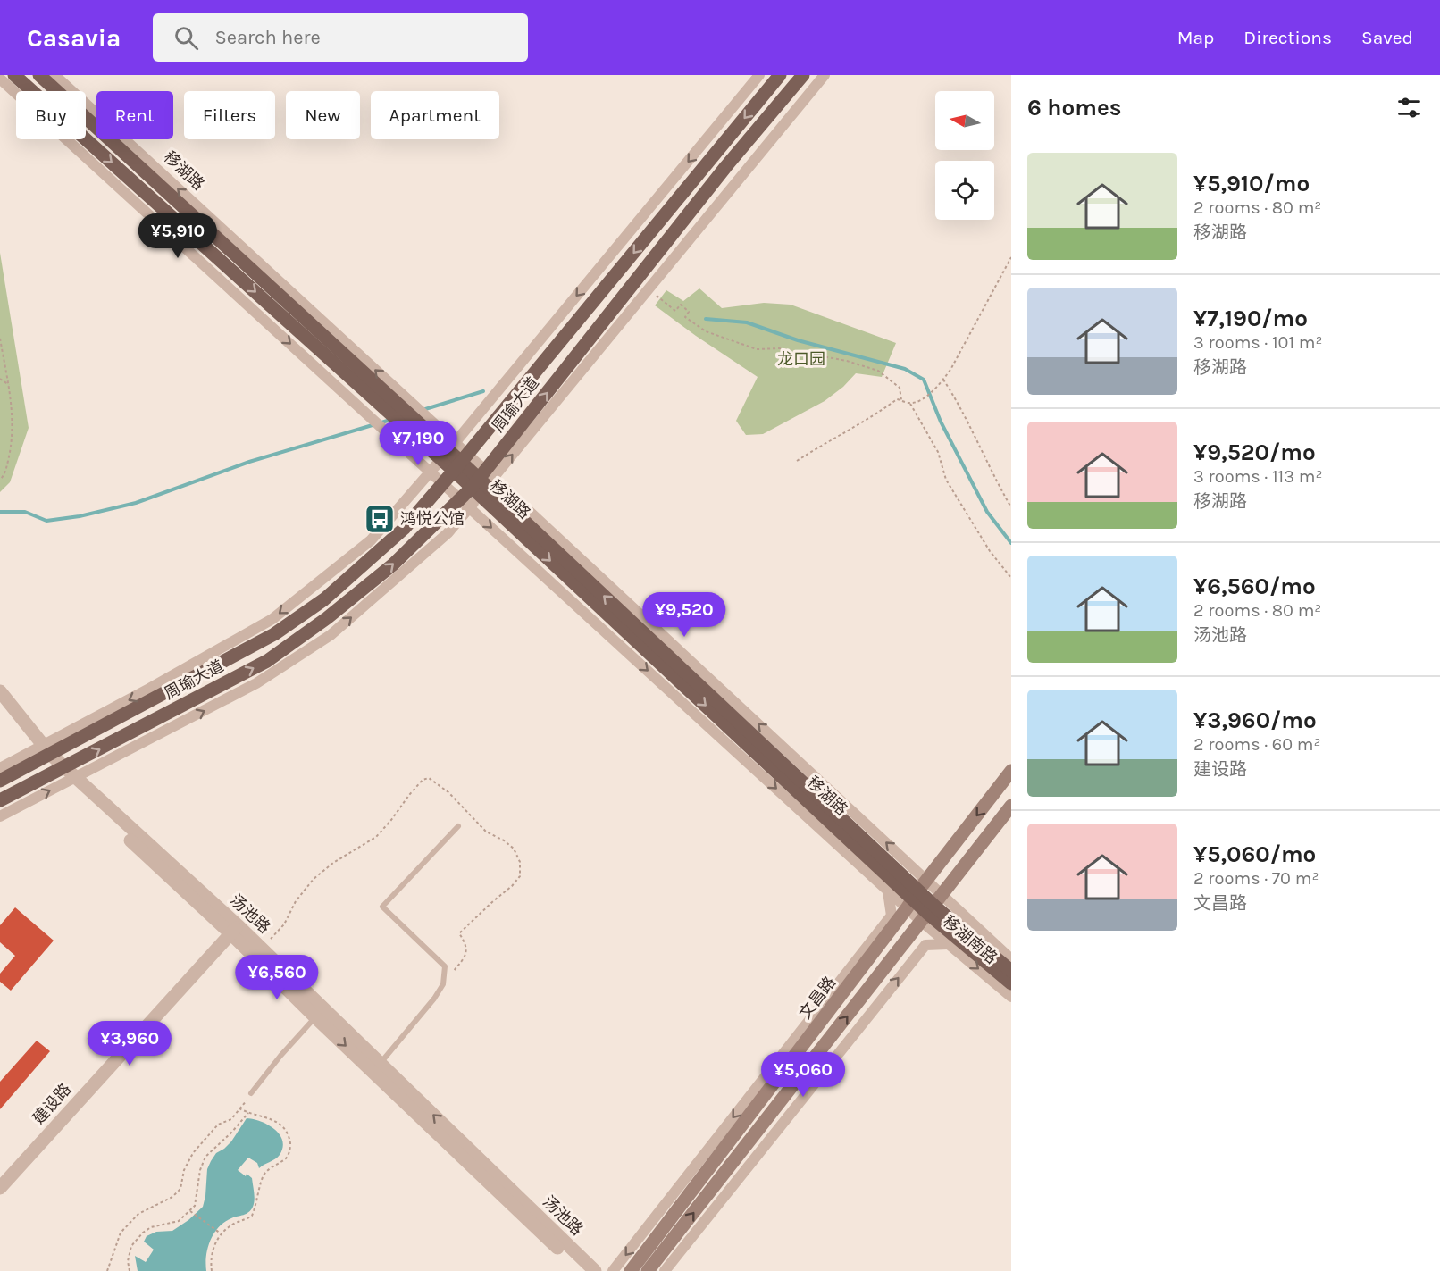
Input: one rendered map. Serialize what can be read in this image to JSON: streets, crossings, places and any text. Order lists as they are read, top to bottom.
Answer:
{
  "streets": {
    "main road": [
      "移湖路",
      "周瑜大道",
      "移湖南路",
      "文昌路"
    ],
    "street": ["汤池路", "建设路"]
  },
  "crossings": [
    ["移湖路", "周瑜大道"],
    ["移湖路", "移湖南路"],
    ["移湖路", "文昌路"],
    ["周瑜大道", "汤池路"],
    ["汤池路", "建设路"],
    ["移湖南路", "文昌路"]
  ],
  "parks": ["龙口园"],
  "places": {
    "bus stop": ["鸿悦公馆"]
  },
  "north": "left",
  "page": {
    "header": "Casavia",
    "search": "Search here",
    "nav": ["Map", "Directions", "Saved"],
    "heading": "6 homes",
    "chip": [
      "Buy",
      "Rent",
      "Filters",
      "New",
      "Apartment"
    ],
    "list": [
      {
        "name": "¥5,910/mo",
        "note": "2 rooms · 80 m² · 移湖路"
      },
      {
        "name": "¥7,190/mo",
        "note": "3 rooms · 101 m² · 移湖路"
      },
      {
        "name": "¥9,520/mo",
        "note": "3 rooms · 113 m² · 移湖路"
      },
      {
        "name": "¥6,560/mo",
        "note": "2 rooms · 80 m² · 汤池路"
      },
      {
        "name": "¥3,960/mo",
        "note": "2 rooms · 60 m² · 建设路"
      },
      {
        "name": "¥5,060/mo",
        "note": "2 rooms · 70 m² · 文昌路"
      }
    ],
    "price": [
      "¥5,910",
      "¥7,190",
      "¥9,520",
      "¥6,560",
      "¥3,960",
      "¥5,060"
    ]
  }
}
